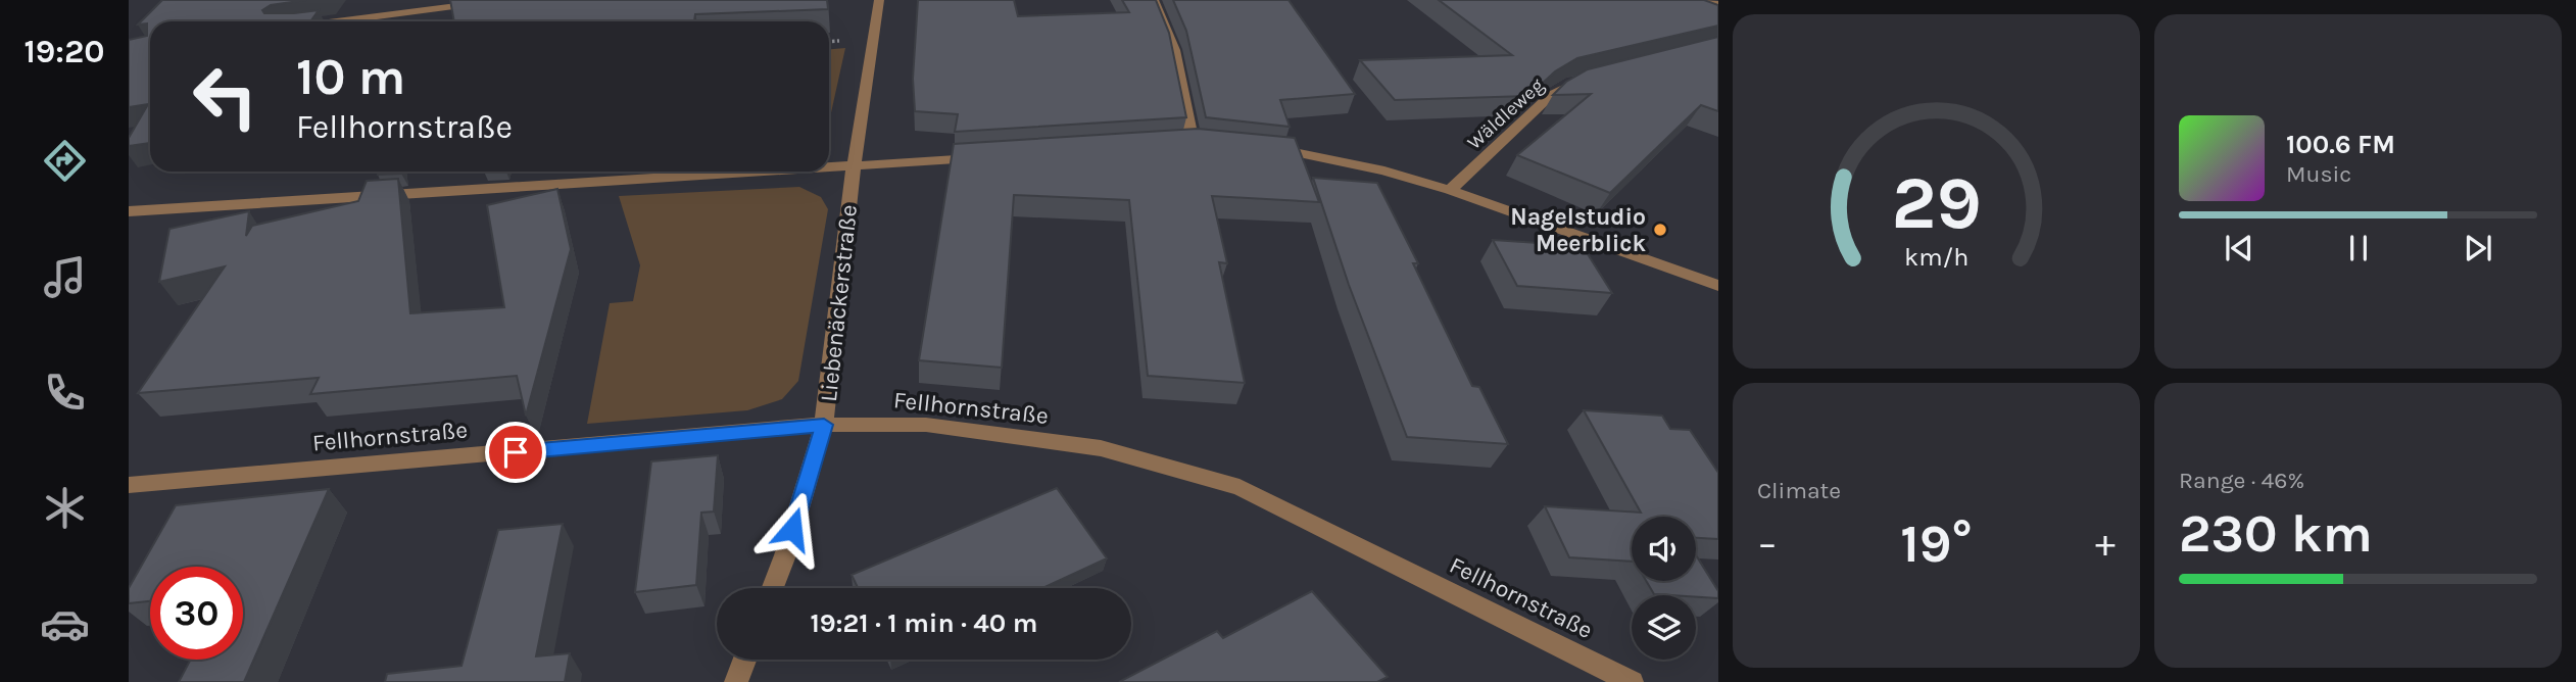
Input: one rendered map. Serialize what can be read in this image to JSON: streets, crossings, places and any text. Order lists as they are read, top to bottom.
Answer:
{
  "streets": {
    "street": ["Wäldleweg", "Liebenäckerstraße", "Fellhornstraße"]
  },
  "crossings": [
    ["Liebenäckerstraße", "Fellhornstraße"]
  ],
  "places": ["Nagelstudio Meerblick"],
  "page": {
    "tabs": "19:20",
    "turn": ["10 m", "Fellhornstraße"],
    "song": ["100.6 FM", "Music"],
    "tile": [
      "Climate",
      ["Range · 46%", "230 km"]
    ],
    "heat": ["−", "19°", "+"],
    "limit": "30",
    "trip": "19:21 · 1 min · 40 m",
    "gauge": ["29", "km/h"]
  }
}
